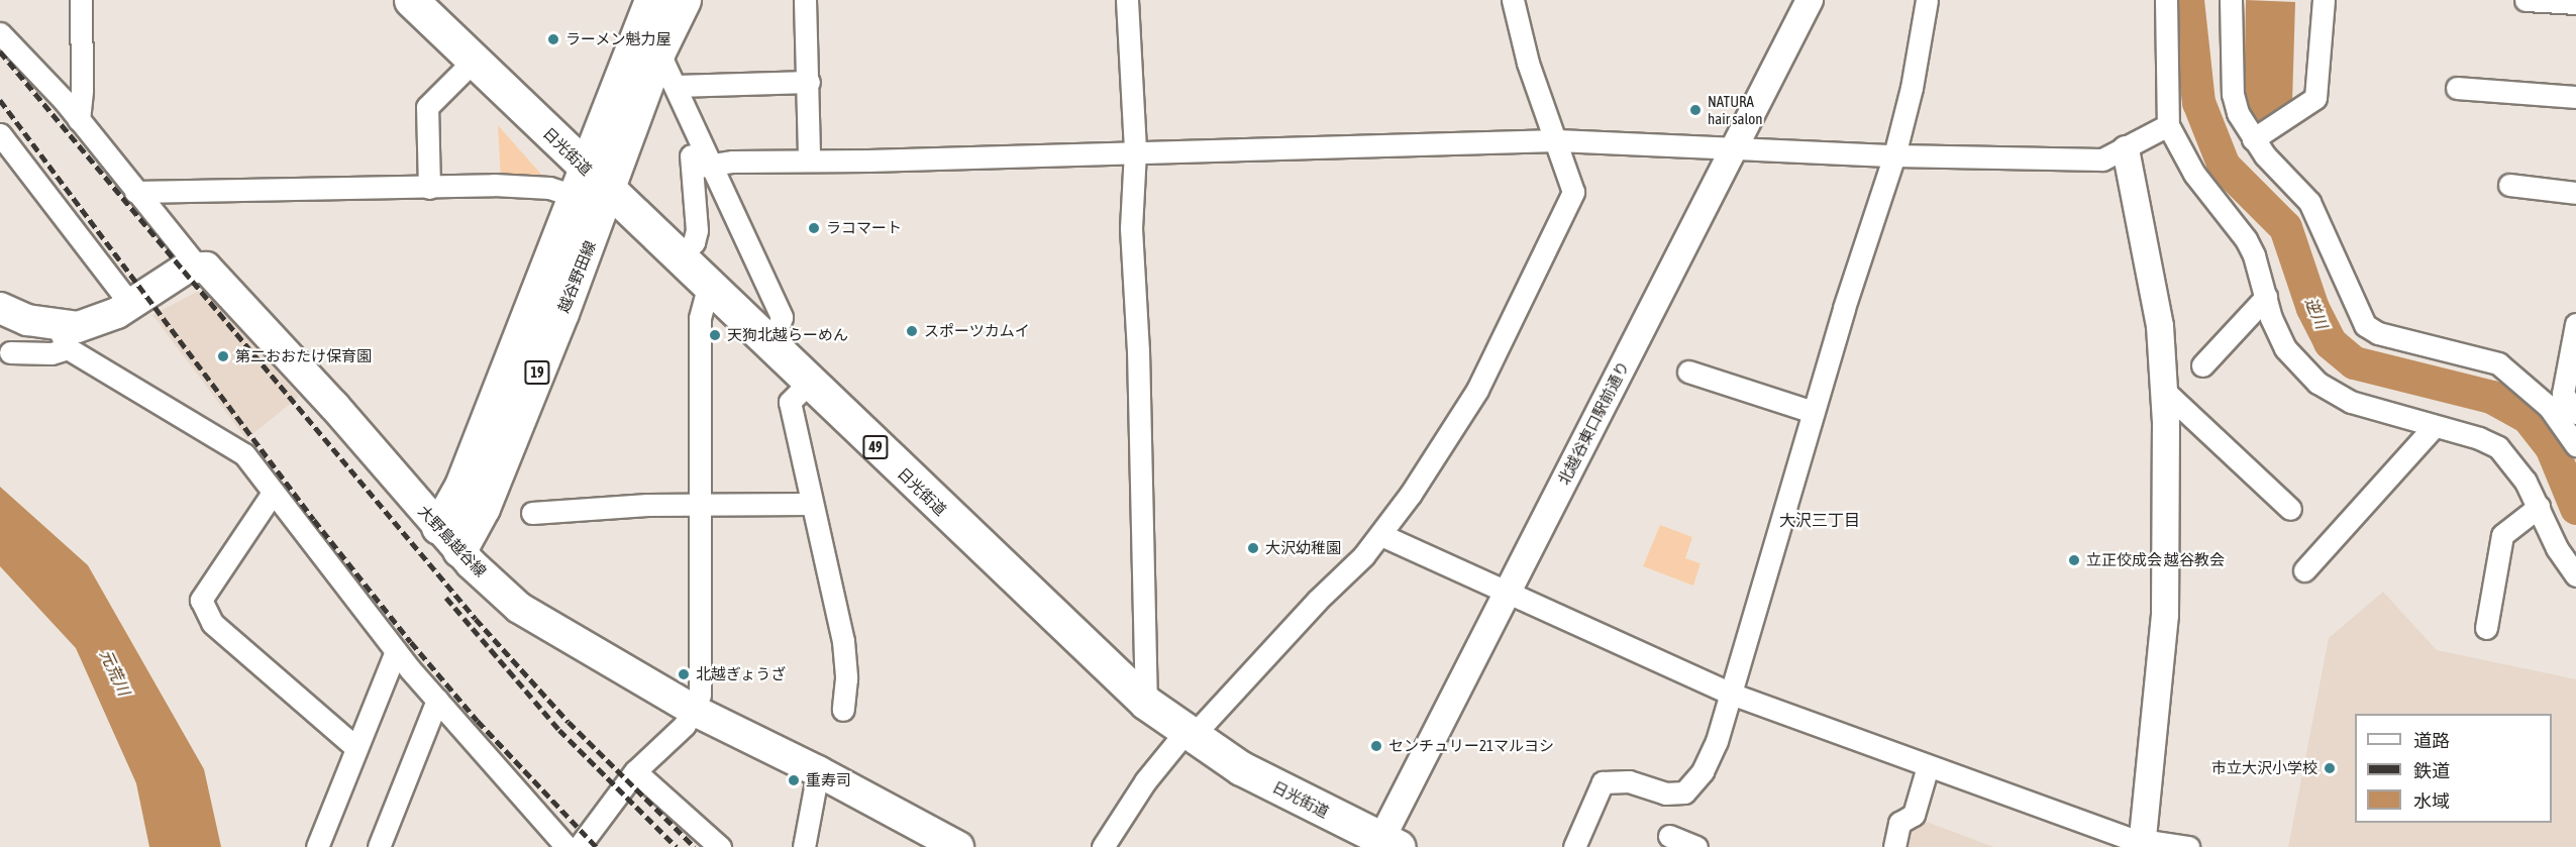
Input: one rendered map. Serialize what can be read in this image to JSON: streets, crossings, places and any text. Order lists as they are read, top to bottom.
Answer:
{
  "streets": {
    "main road": [
      "日光街道",
      "越谷野田線",
      "19",
      "49",
      "大野島越谷線"
    ],
    "street": ["北越谷東口駅前通り"]
  },
  "crossings": [
    ["日光街道", "越谷野田線"],
    ["日光街道", "北越谷東口駅前通り"],
    ["越谷野田線", "大野島越谷線"]
  ],
  "districts": ["大沢三丁目"],
  "water": ["逆川", "元荒川"],
  "places": [
    "ラーメン魁力屋",
    "NATURA hair salon",
    "ラコマート",
    "スポーツカムイ",
    "天狗北越らーめん",
    "第二おおたけ保育園",
    "大沢幼稚園",
    "立正佼成会 越谷教会",
    "北越ぎょうざ",
    "センチュリー21マルヨシ",
    "市立大沢小学校",
    "重寿司"
  ],
  "legend": ["道路", "鉄道", "水域"]
}
